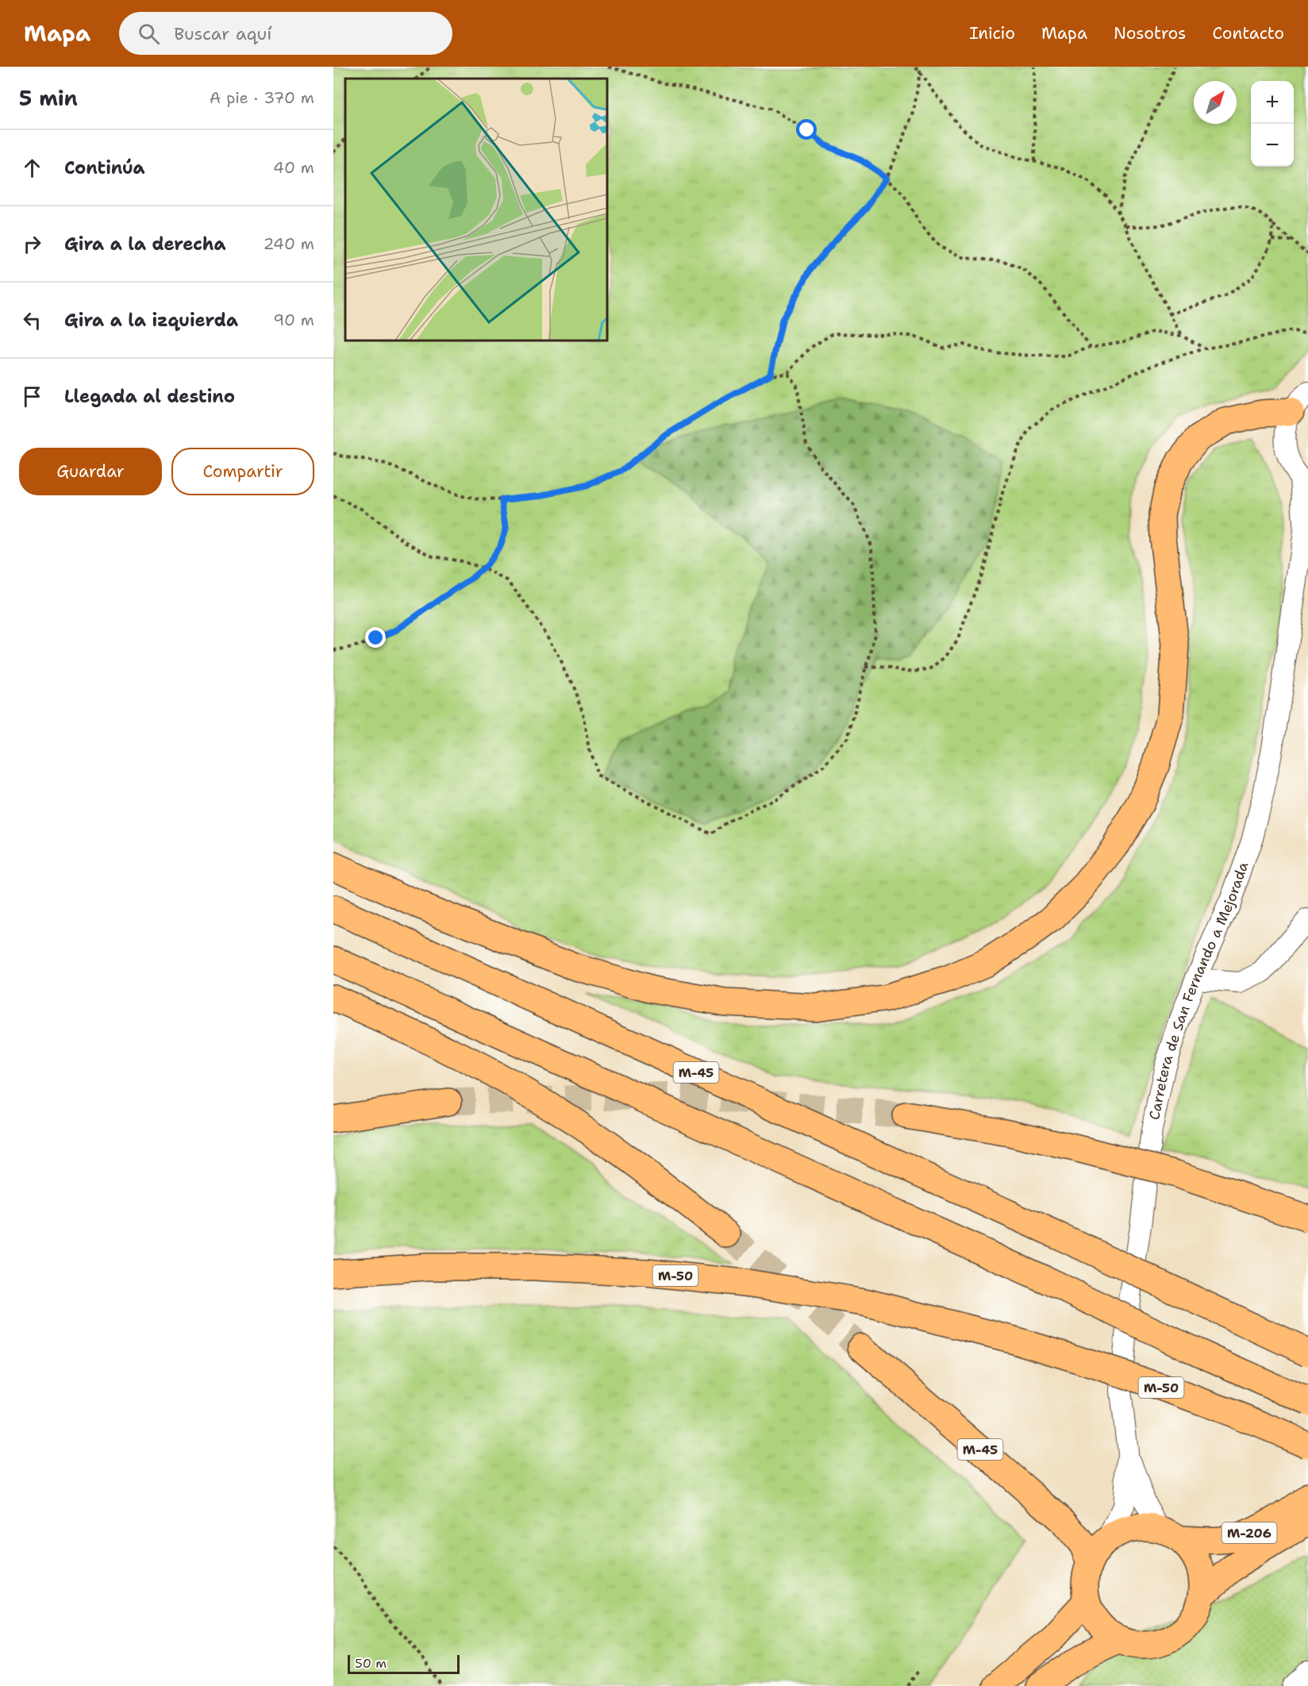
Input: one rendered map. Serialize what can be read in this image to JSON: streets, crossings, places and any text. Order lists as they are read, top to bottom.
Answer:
{
  "streets": {
    "main road": ["M-45", "M-50", "M-206"],
    "street": ["Carretera de San Fernando a Mejorada"]
  },
  "crossings": [
    ["M-45", "M-206"]
  ],
  "scale_bar": "50 m",
  "north": "top right",
  "page": {
    "header": "Mapa",
    "search": "Buscar aquí",
    "nav": [
      "Inicio",
      "Mapa",
      "Nosotros",
      "Contacto"
    ],
    "heading": ["5 min", "A pie · 370 m"],
    "map_buttons": ["+", "−"],
    "list": [
      ["Continúa", "40 m"],
      ["Gira a la derecha", "240 m"],
      ["Gira a la izquierda", "90 m"],
      "Llegada al destino"
    ],
    "buttons": ["Guardar", "Compartir"],
    "scale": "50 m"
  }
}
